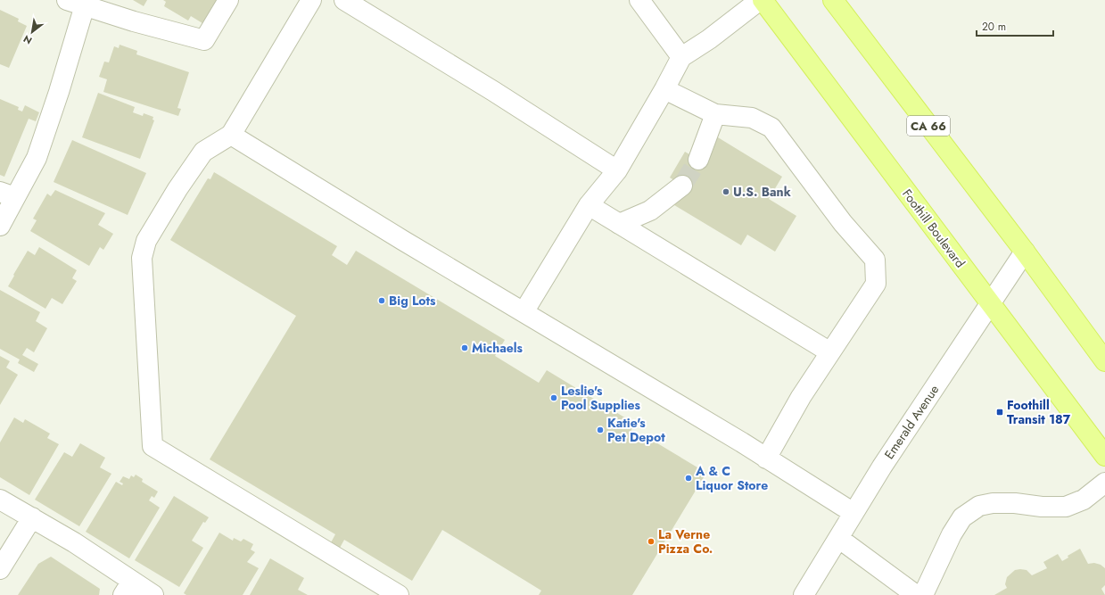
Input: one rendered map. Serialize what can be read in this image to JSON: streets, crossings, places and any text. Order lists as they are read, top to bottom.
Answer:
{
  "streets": {
    "main road": ["CA 66", "Foothill Boulevard"],
    "street": ["Emerald Avenue"]
  },
  "crossings": [
    ["CA 66", "Emerald Avenue"],
    ["Foothill Boulevard", "Emerald Avenue"]
  ],
  "places": {
    "other": [
      "U.S. Bank",
      "Big Lots",
      "Michaels",
      "Leslie's Pool Supplies",
      "Katie's Pet Depot",
      "A & C Liquor Store",
      "La Verne Pizza Co."
    ],
    "transit": ["Foothill Transit 187"]
  },
  "scale_bar": "20 m",
  "north": "bottom left"
}
